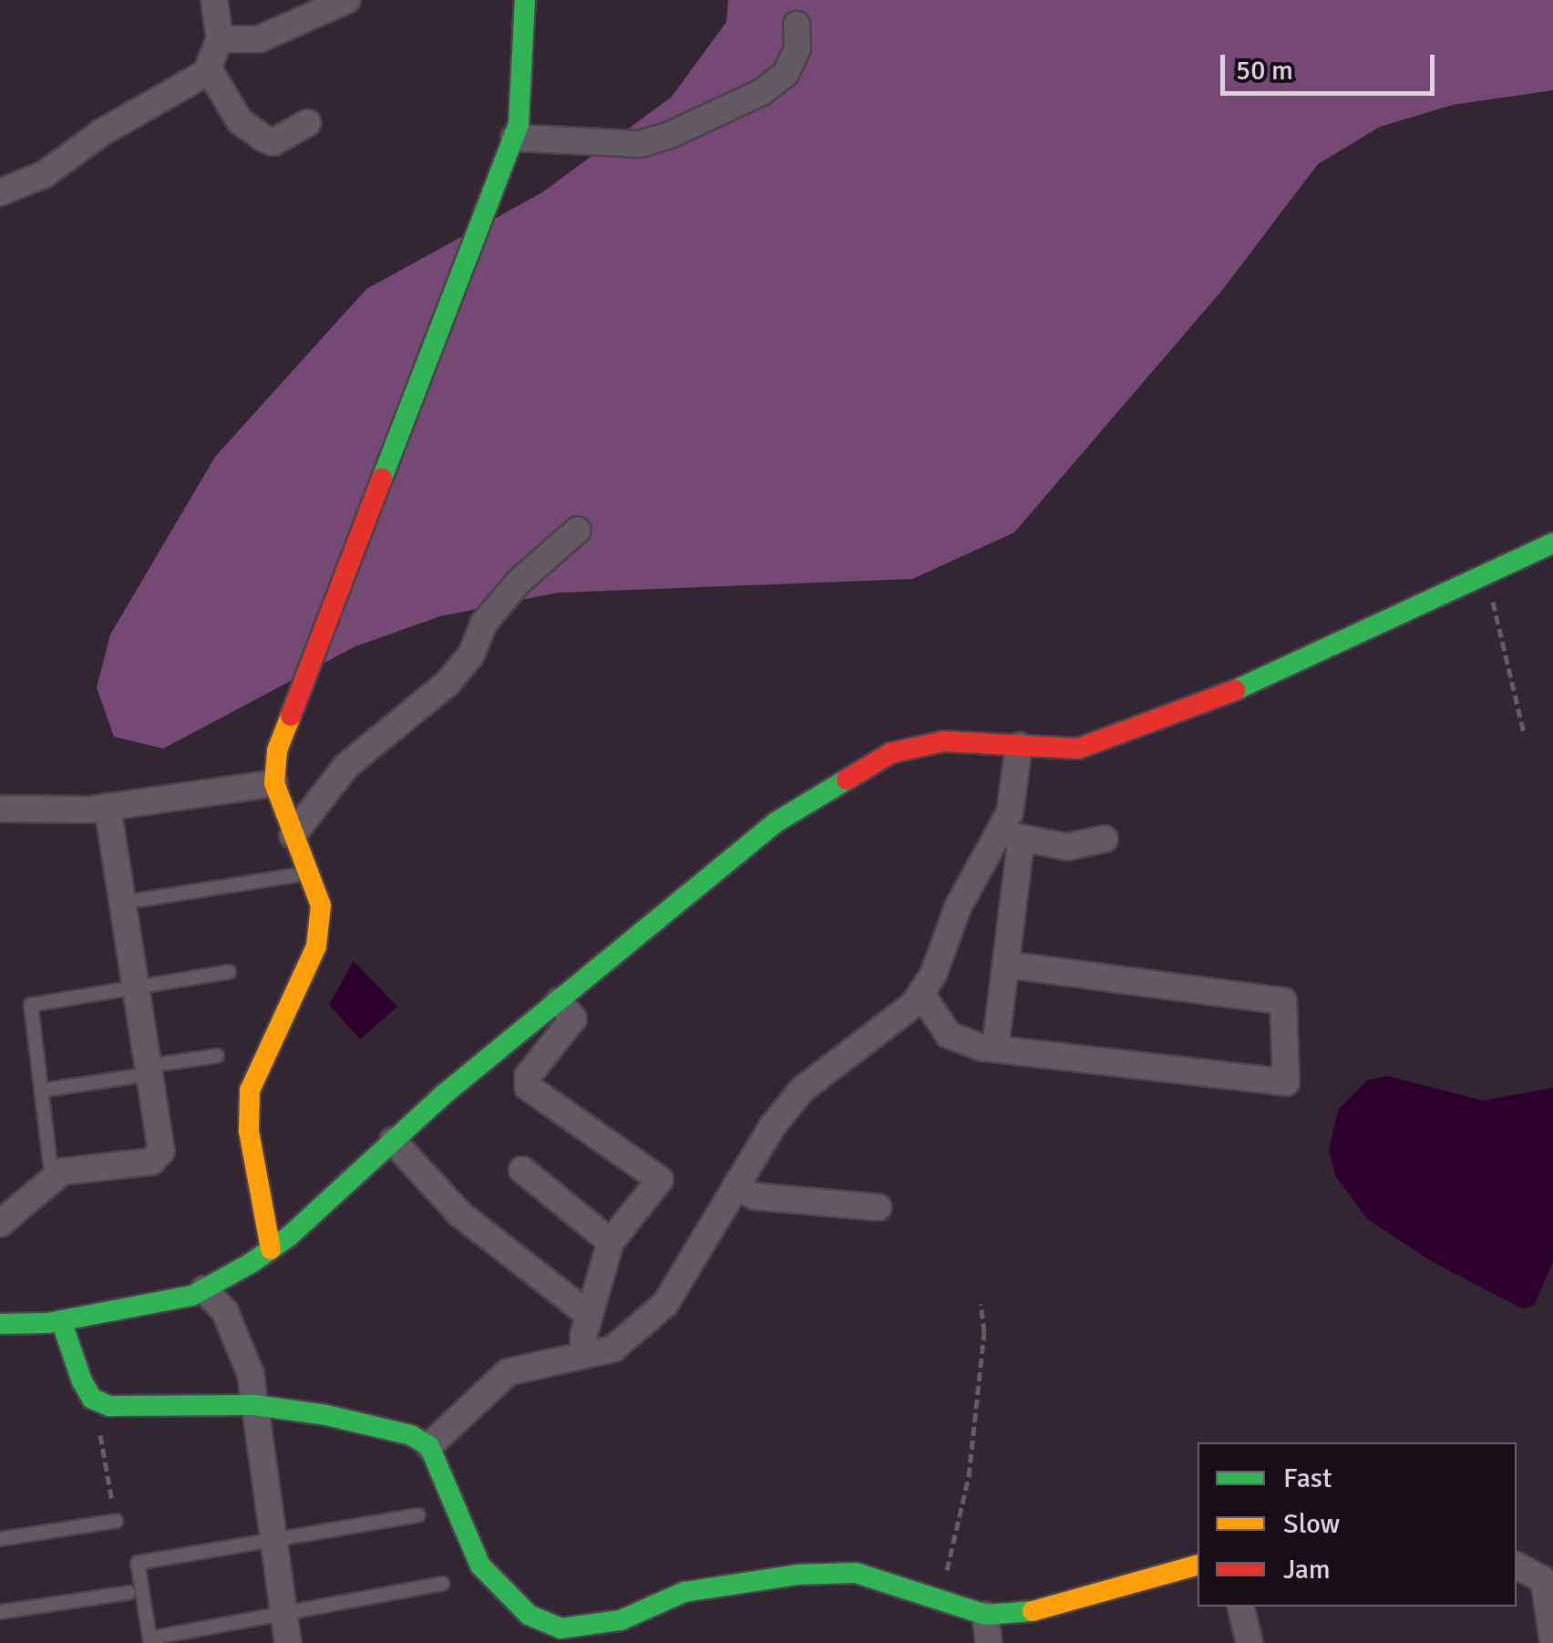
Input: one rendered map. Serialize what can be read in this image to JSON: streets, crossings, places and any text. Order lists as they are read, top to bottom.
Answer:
{
  "legend": ["Fast", "Slow", "Jam"],
  "scale_bar": "50 m"
}
